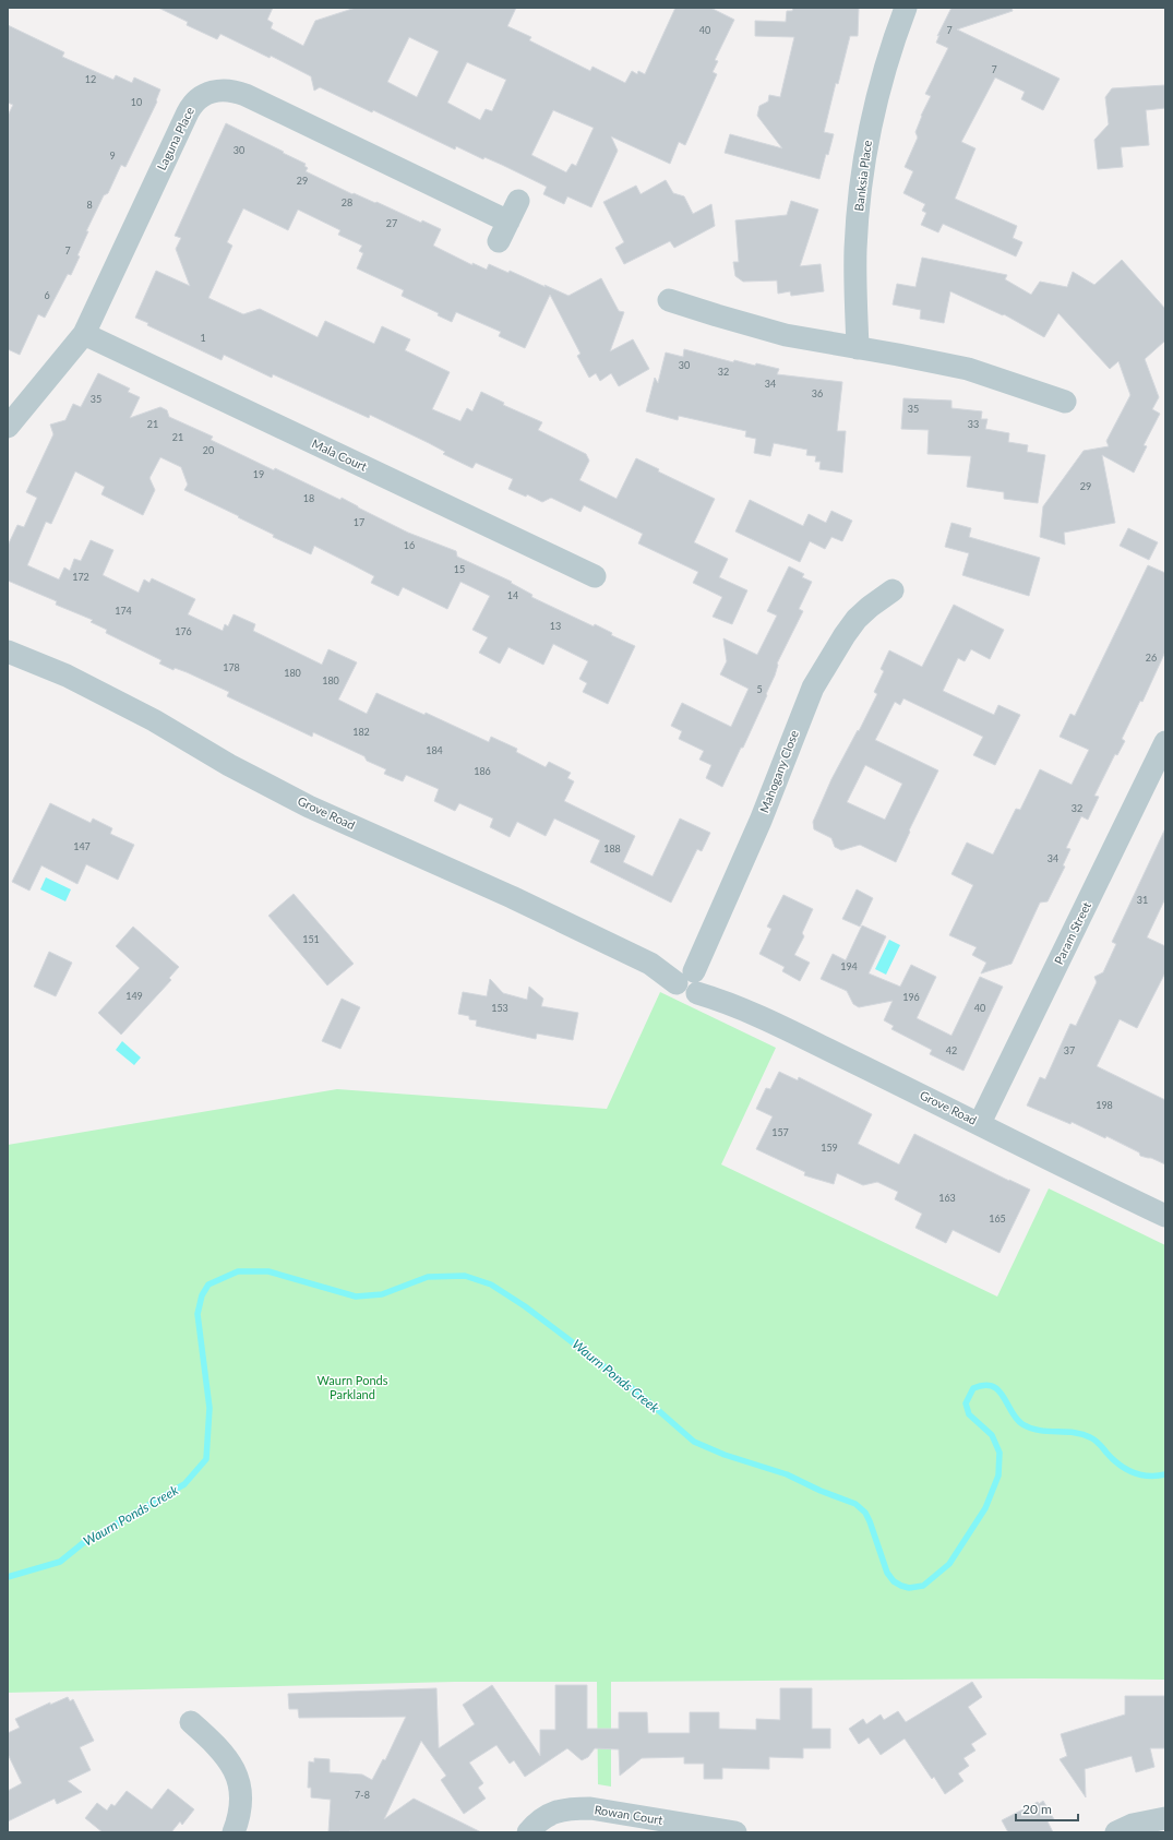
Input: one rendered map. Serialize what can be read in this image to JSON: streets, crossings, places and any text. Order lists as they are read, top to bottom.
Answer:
{
  "streets": {
    "street": [
      "Laguna Place",
      "Banksia Place",
      "Mala Court",
      "Mahogany Close",
      "Grove Road",
      "Param Street",
      "Rowan Court"
    ]
  },
  "crossings": [
    ["Laguna Place", "Mala Court"],
    ["Mahogany Close", "Grove Road"],
    ["Grove Road", "Param Street"]
  ],
  "water": ["Waurn Ponds Creek"],
  "parks": ["Waurn Ponds Parkland"],
  "house_numbers": [
    "40",
    "7",
    "7",
    "12",
    "10",
    "30",
    "9",
    "29",
    "28",
    "8",
    "27",
    "7",
    "6",
    "1",
    "30",
    "32",
    "34",
    "36",
    "35",
    "35",
    "21",
    "33",
    "21",
    "20",
    "19",
    "29",
    "18",
    "17",
    "16",
    "15",
    "172",
    "14",
    "174",
    "13",
    "176",
    "26",
    "178",
    "180",
    "180",
    "5",
    "182",
    "184",
    "186",
    "32",
    "147",
    "188",
    "34",
    "31",
    "151",
    "194",
    "149",
    "196",
    "153",
    "40",
    "42",
    "37",
    "198",
    "157",
    "159",
    "163",
    "165",
    "7-8"
  ],
  "scale_bar": "20 m"
}
